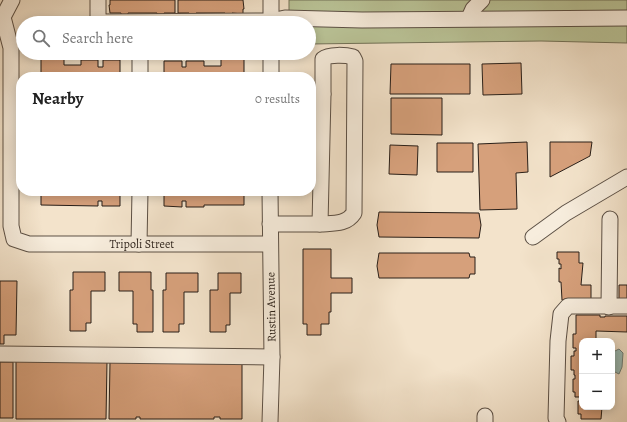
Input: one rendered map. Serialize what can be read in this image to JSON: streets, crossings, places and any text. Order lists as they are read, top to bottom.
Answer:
{
  "streets": {
    "street": ["Tripoli Street", "Rustin Avenue"]
  },
  "crossings": [
    ["Tripoli Street", "Rustin Avenue"]
  ],
  "page": {
    "search": "Search here",
    "heading": ["Nearby", "0 results"],
    "map_buttons": ["+", "−"]
  }
}
